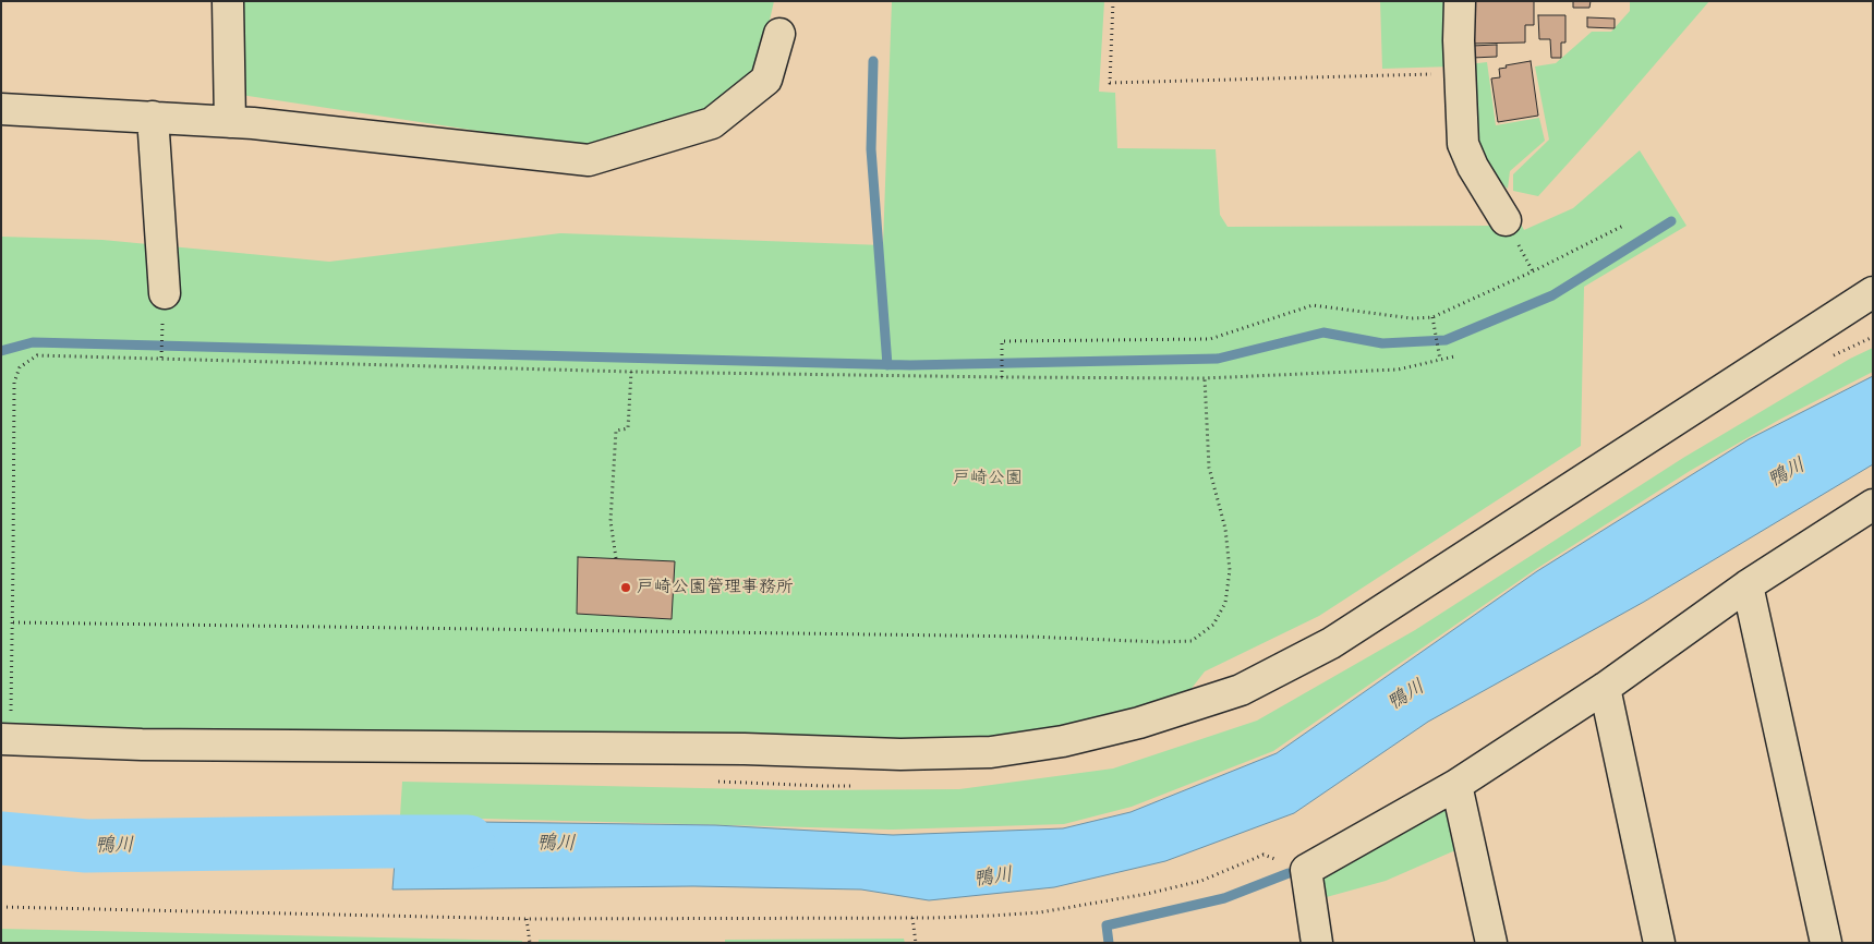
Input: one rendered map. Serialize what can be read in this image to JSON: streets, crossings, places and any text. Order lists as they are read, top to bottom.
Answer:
{
  "water": ["鴨川"],
  "parks": ["戸崎公園"],
  "places": ["戸崎公園管理事務所"]
}
